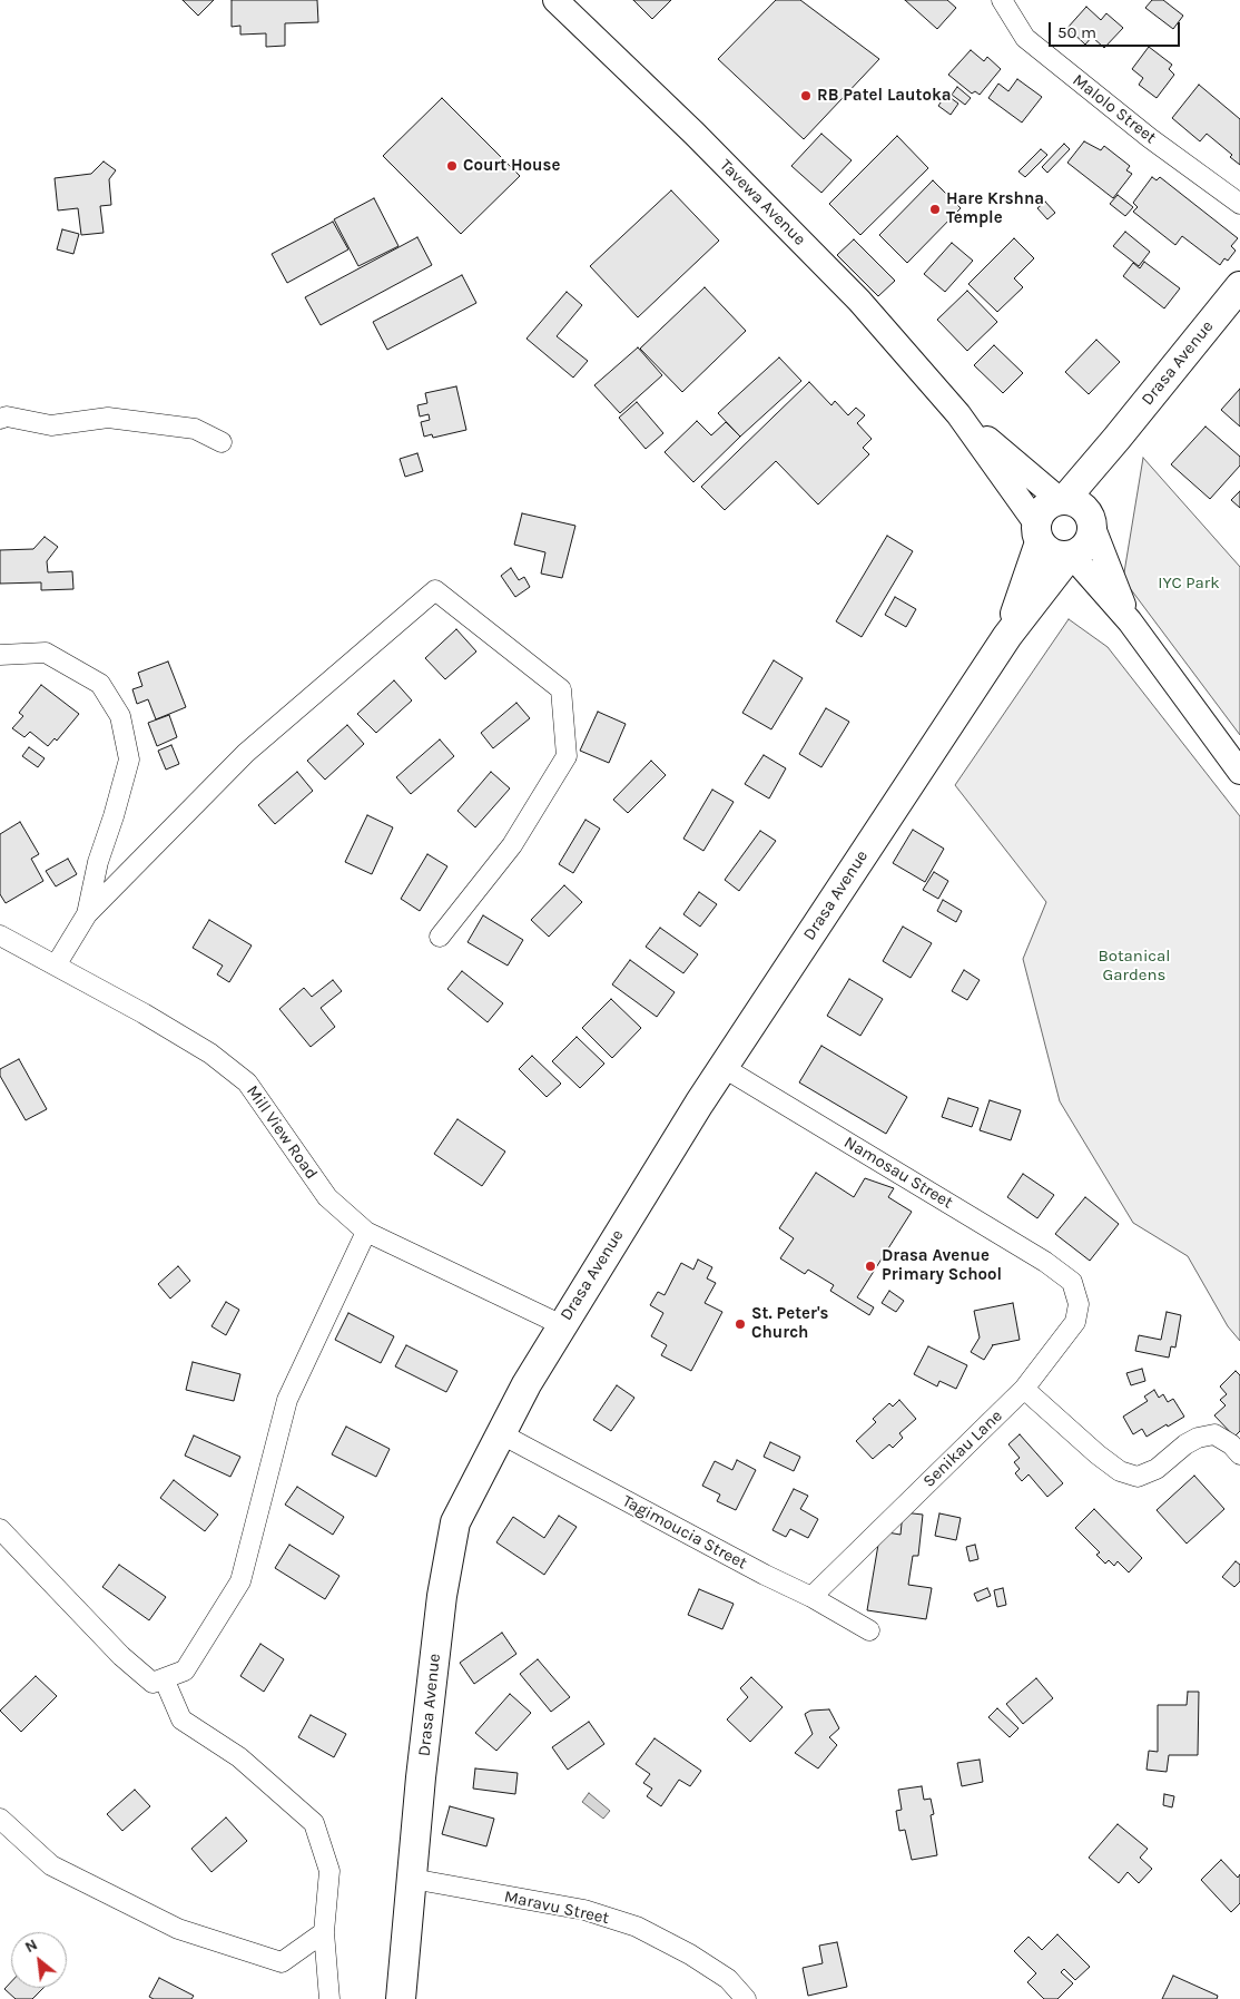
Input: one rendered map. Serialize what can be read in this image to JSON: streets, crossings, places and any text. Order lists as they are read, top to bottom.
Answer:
{
  "streets": {
    "highway": ["Drasa Avenue"],
    "main road": ["Tavewa Avenue"],
    "street": [
      "Malolo Street",
      "Mill View Road",
      "Namosau Street",
      "Senikau Lane",
      "Tagimoucia Street",
      "Maravu Street"
    ]
  },
  "crossings": [
    ["Tavewa Avenue", "Drasa Avenue"],
    ["Drasa Avenue", "Mill View Road"],
    ["Drasa Avenue", "Namosau Street"],
    ["Drasa Avenue", "Tagimoucia Street"],
    ["Drasa Avenue", "Maravu Street"],
    ["Namosau Street", "Senikau Lane"],
    ["Senikau Lane", "Tagimoucia Street"]
  ],
  "parks": ["IYC Park", "Botanical Gardens"],
  "places": [
    "RB Patel Lautoka",
    "Court House",
    "Hare Krshna Temple",
    "Drasa Avenue Primary School",
    "St. Peter's Church"
  ],
  "scale_bar": "50 m",
  "north": "top left"
}
